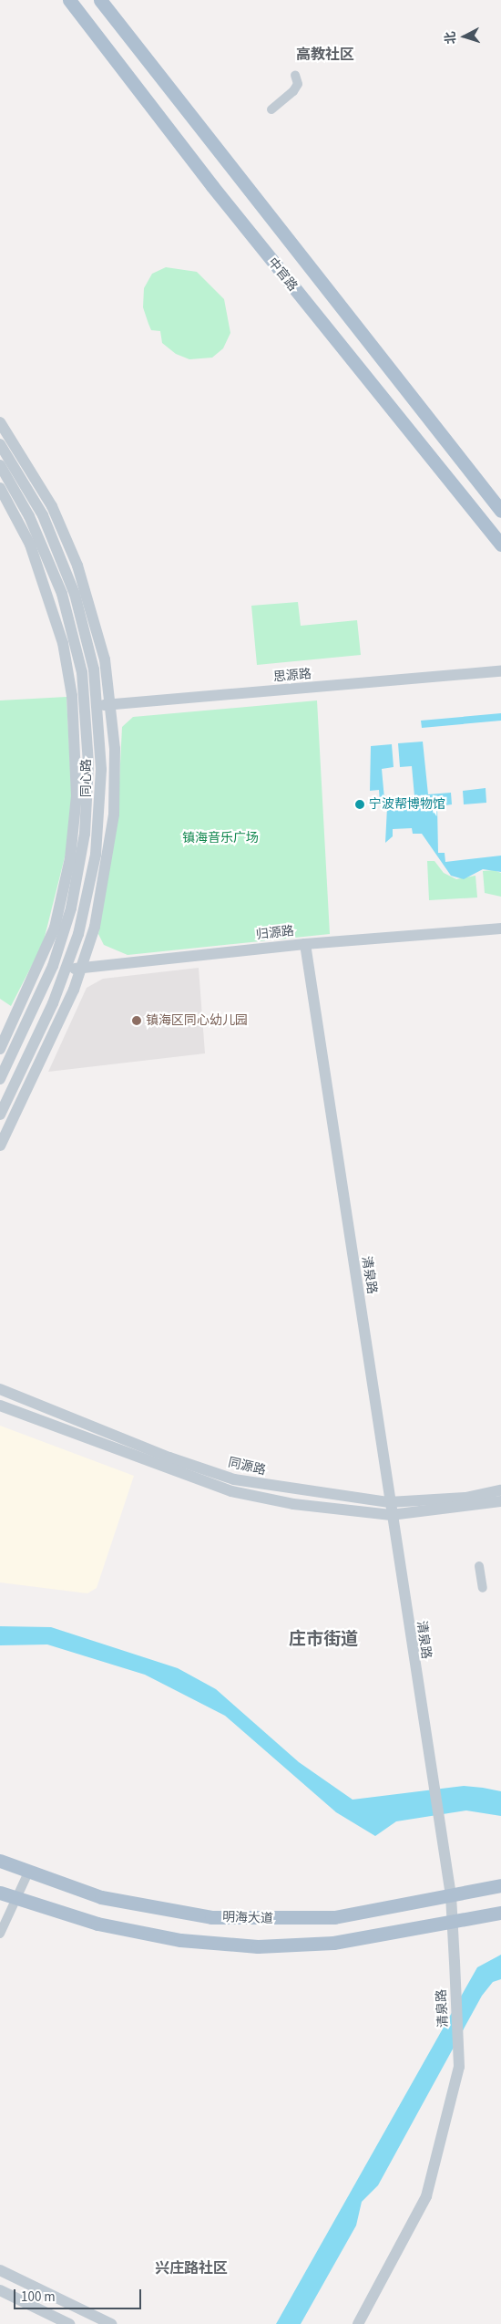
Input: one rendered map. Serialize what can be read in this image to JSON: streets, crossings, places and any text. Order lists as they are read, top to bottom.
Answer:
{
  "streets": {
    "main road": ["中官路", "明海大道"],
    "street": [
      "思源路",
      "同心路",
      "归源路",
      "清泉路",
      "同源路"
    ]
  },
  "crossings": [
    ["思源路", "同心路"],
    ["同心路", "归源路"],
    ["归源路", "清泉路"],
    ["清泉路", "同源路"],
    ["清泉路", "明海大道"]
  ],
  "districts": ["高教社区", "庄市街道", "兴庄路社区"],
  "parks": ["镇海音乐广场"],
  "places": ["宁波帮博物馆", "镇海区同心幼儿园"],
  "scale_bar": "100 m",
  "north": "left"
}
